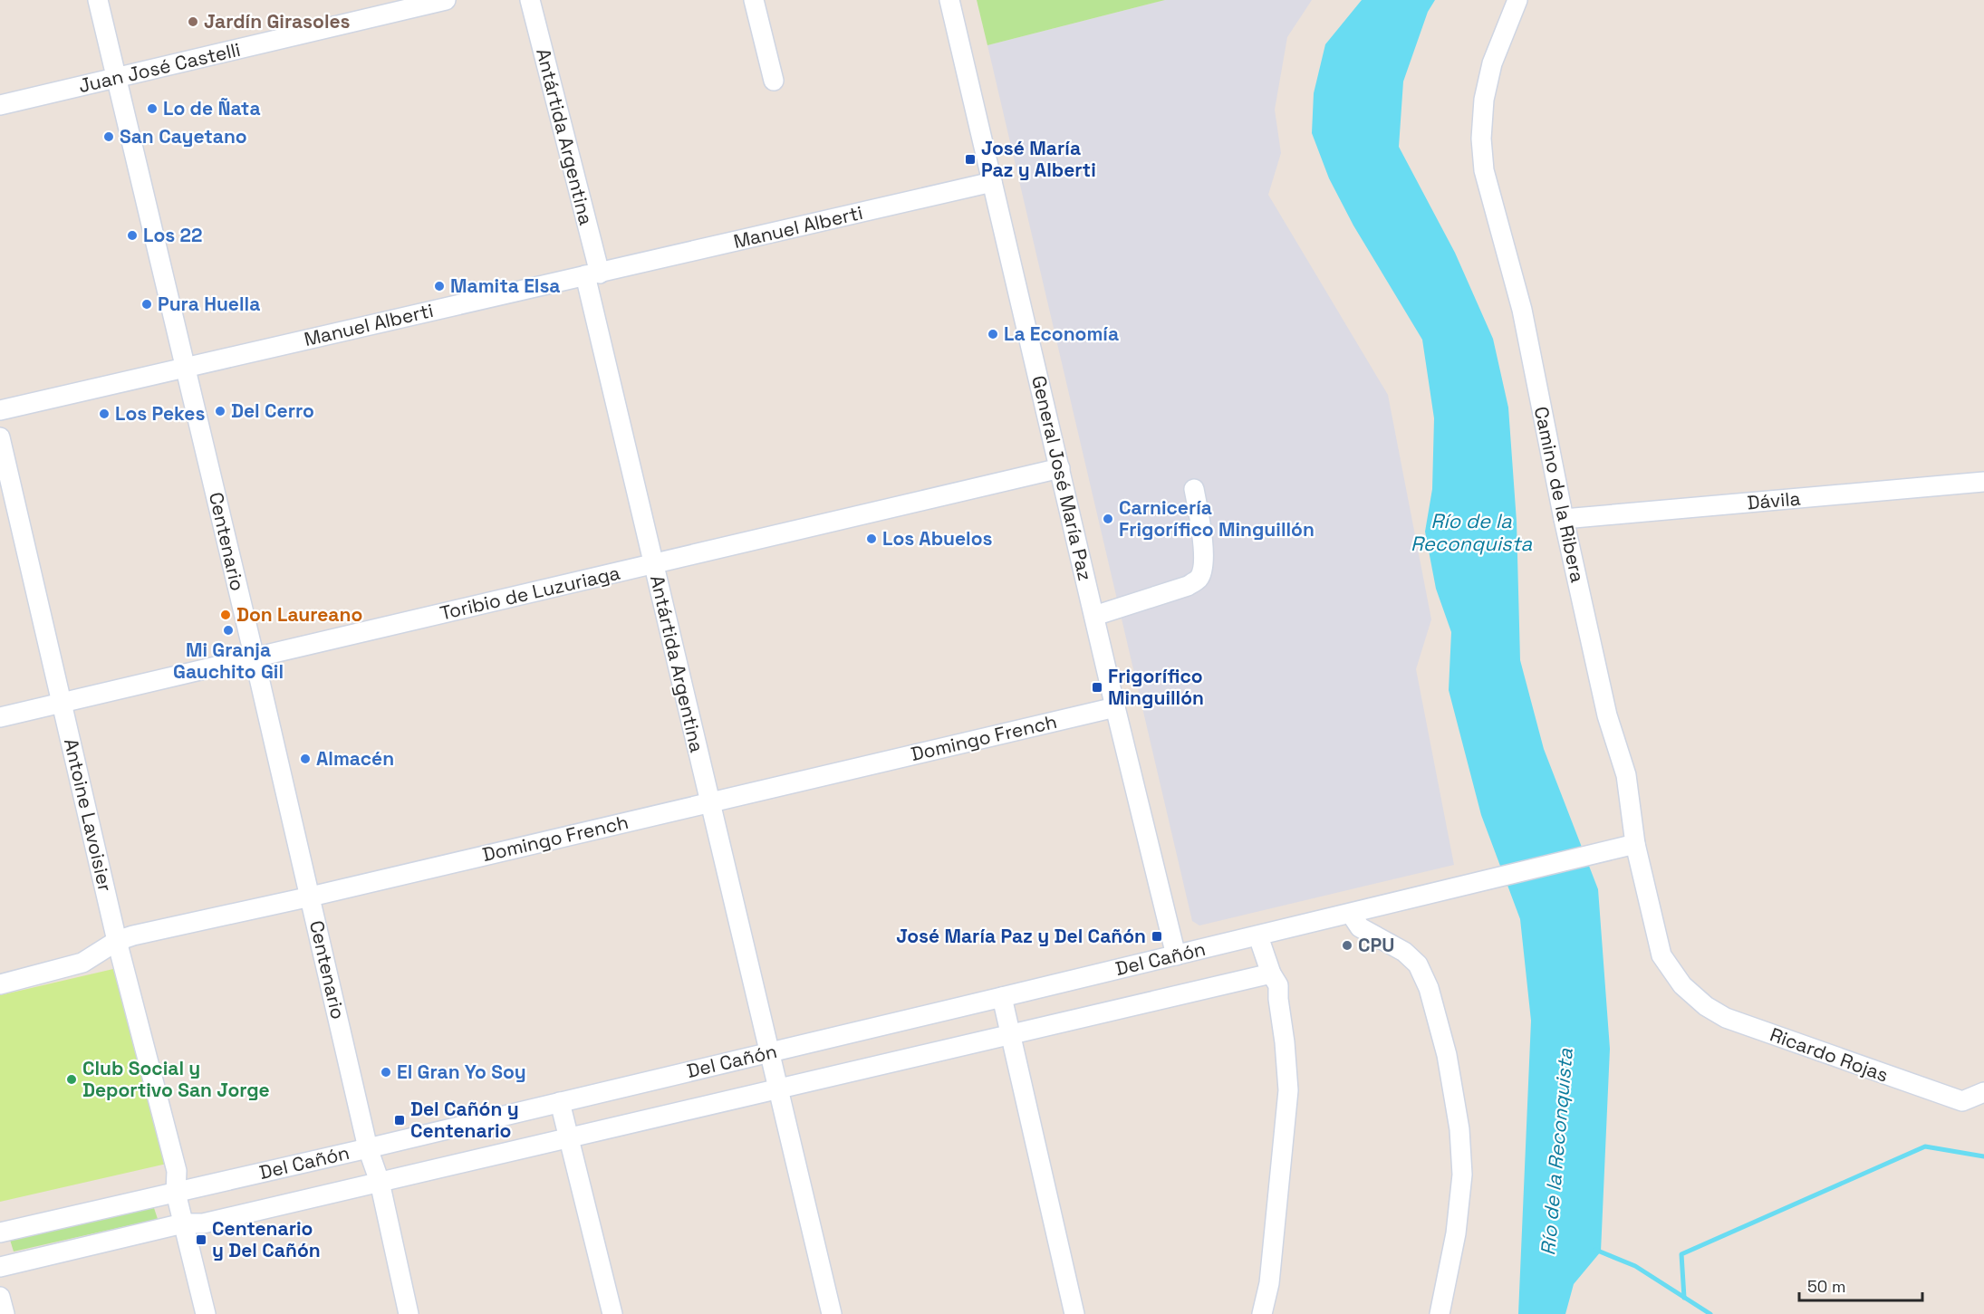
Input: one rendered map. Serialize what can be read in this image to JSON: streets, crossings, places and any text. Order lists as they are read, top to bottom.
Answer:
{
  "streets": {
    "street": [
      "Juan José Castelli",
      "Antártida Argentina",
      "Manuel Alberti",
      "General José María Paz",
      "Camino de la Ribera",
      "Dávila",
      "Centenario",
      "Toribio de Luzuriaga",
      "Domingo French",
      "Antoine Lavoisier",
      "Del Cañón",
      "Ricardo Rojas"
    ]
  },
  "crossings": [
    ["Juan José Castelli", "Centenario"],
    ["Antártida Argentina", "Manuel Alberti"],
    ["Antártida Argentina", "Toribio de Luzuriaga"],
    ["Antártida Argentina", "Domingo French"],
    ["Antártida Argentina", "Del Cañón"],
    ["Manuel Alberti", "General José María Paz"],
    ["Manuel Alberti", "Centenario"],
    ["General José María Paz", "Toribio de Luzuriaga"],
    ["General José María Paz", "Domingo French"],
    ["General José María Paz", "Del Cañón"],
    ["Camino de la Ribera", "Dávila"],
    ["Camino de la Ribera", "Del Cañón"],
    ["Camino de la Ribera", "Ricardo Rojas"],
    ["Centenario", "Toribio de Luzuriaga"],
    ["Centenario", "Domingo French"],
    ["Centenario", "Del Cañón"],
    ["Toribio de Luzuriaga", "Antoine Lavoisier"],
    ["Domingo French", "Antoine Lavoisier"],
    ["Antoine Lavoisier", "Del Cañón"]
  ],
  "water": ["Río de la Reconquista"],
  "places": {
    "other": [
      "Jardín Girasoles",
      "Lo de Ñata",
      "San Cayetano",
      "Los 22",
      "Mamita Elsa",
      "Pura Huella",
      "La Economía",
      "Del Cerro",
      "Los Pekes",
      "Carnicería Frigorífico Minguillón",
      "Los Abuelos",
      "Don Laureano",
      "Mi Granja Gauchito Gil",
      "Almacén",
      "CPU",
      "El Gran Yo Soy",
      "Club Social y Deportivo San Jorge"
    ],
    "transit": [
      "José María Paz y Alberti",
      "Frigorífico Minguillón",
      "José María Paz y Del Cañón",
      "Del Cañón y Centenario",
      "Centenario y Del Cañón"
    ]
  },
  "scale_bar": "50 m"
}
